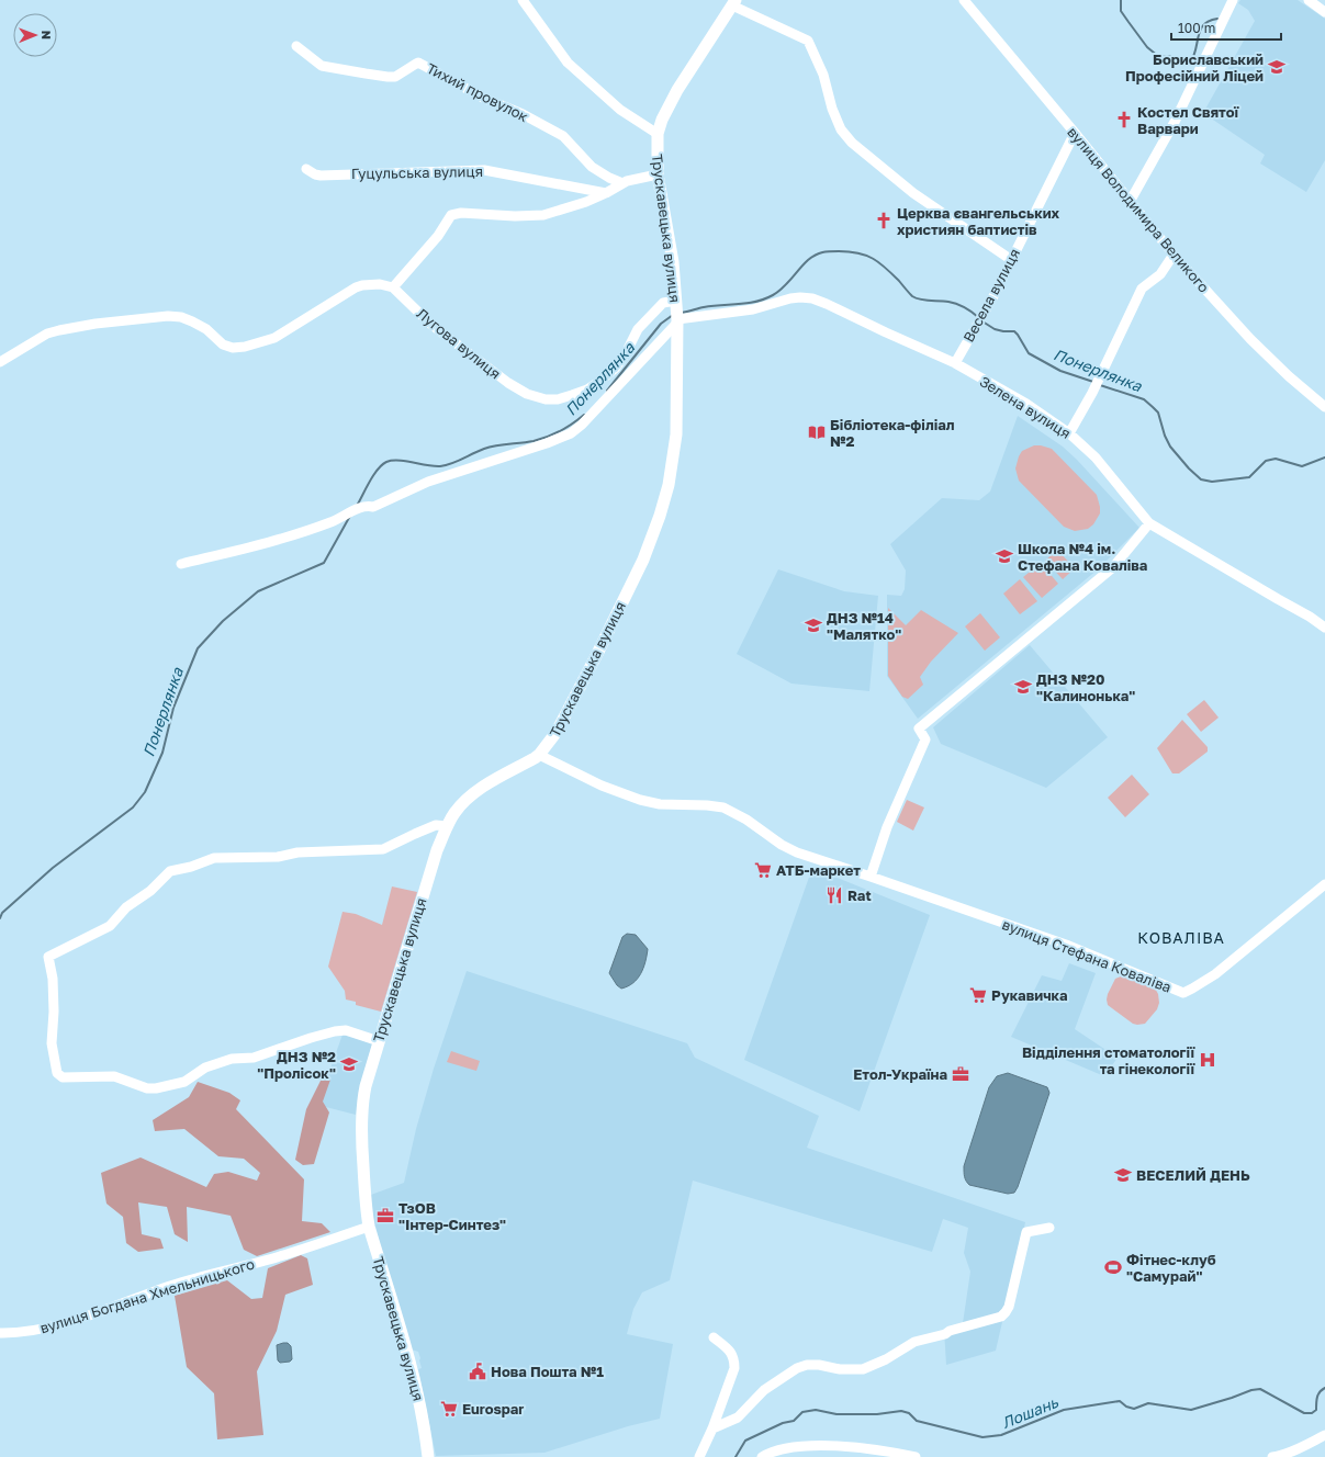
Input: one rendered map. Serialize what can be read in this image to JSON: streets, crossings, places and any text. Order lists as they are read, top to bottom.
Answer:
{
  "streets": {
    "main road": ["Трускавецька вулиця"],
    "street": [
      "Тихий провулок",
      "Гуцульська вулиця",
      "вулиця Володимира Великого",
      "Весела вулиця",
      "Лугова вулиця",
      "Зелена вулиця",
      "вулиця Стефана Коваліва",
      "вулиця Богдана Хмельницького"
    ]
  },
  "crossings": [
    ["вулиця Володимира Великого", "Весела вулиця"],
    ["Трускавецька вулиця", "Лугова вулиця"],
    ["Трускавецька вулиця", "Зелена вулиця"],
    ["Трускавецька вулиця", "вулиця Стефана Коваліва"],
    ["Трускавецька вулиця", "вулиця Богдана Хмельницького"],
    ["Весела вулиця", "Зелена вулиця"],
    ["Лугова вулиця", "Зелена вулиця"]
  ],
  "districts": ["КОВАЛІВА"],
  "water": ["Понерлянка", "Лошань"],
  "places": {
    "school or university": [
      "Бориславський Професійний Ліцей",
      "Школа №4 ім. Стефана Коваліва",
      "ДНЗ №14 \"Малятко\"",
      "ДНЗ №20 \"Калинонька\"",
      "ДНЗ №2 \"Пролісок\"",
      "ВЕСЕЛИЙ ДЕНЬ"
    ],
    "church": ["Костел Святої Варвари", "Церква євангельських християн баптистів"],
    "library": ["Бібліотека-філіал №2"],
    "supermarket": ["АТБ-маркет", "Рукавичка", "Eurospar"],
    "restaurant": ["Rat"],
    "hospital": ["Відділення стоматології та гінекології"],
    "office": ["Етол-Україна", "ТзОВ \"Інтер-Синтез\""],
    "sports": ["Фітнес-клуб \"Самурай\""],
    "public building": ["Нова Пошта №1"]
  },
  "scale_bar": "100 m",
  "north": "right"
}
